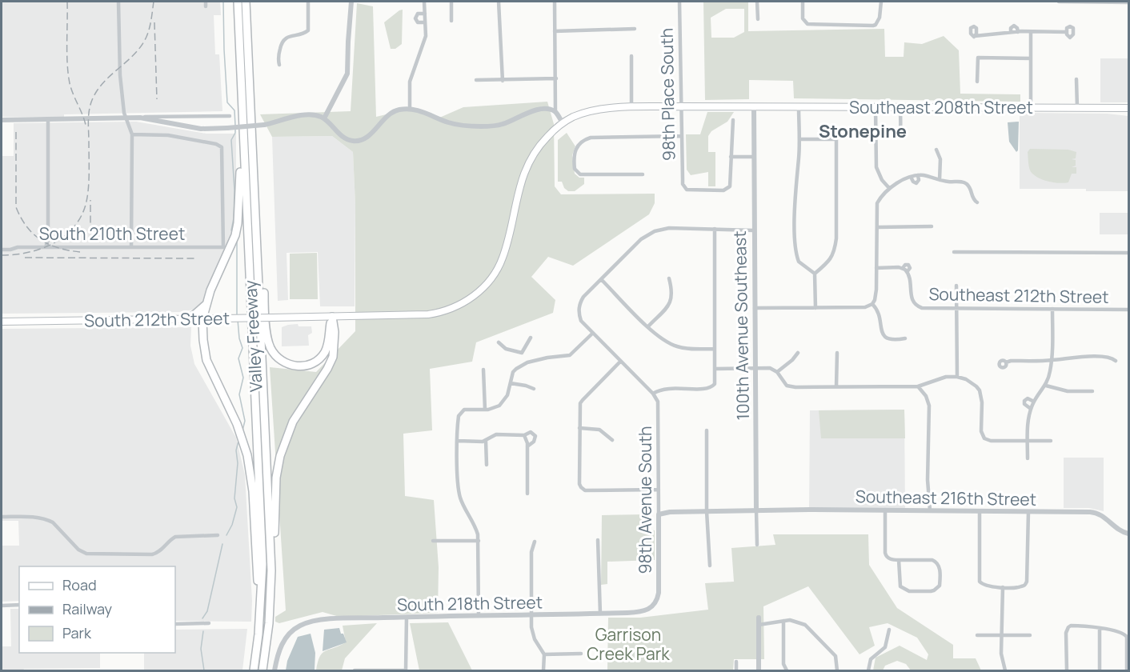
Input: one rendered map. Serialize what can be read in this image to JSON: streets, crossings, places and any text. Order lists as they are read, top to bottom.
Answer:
{
  "streets": {
    "highway": ["Valley Freeway"],
    "main road": ["Southeast 208th Street", "South 212th Street"],
    "street": [
      "98th Place South",
      "South 210th Street",
      "Southeast 212th Street",
      "100th Avenue Southeast",
      "Southeast 216th Street",
      "98th Avenue South",
      "South 218th Street"
    ]
  },
  "crossings": [
    ["98th Place South", "Southeast 208th Street"],
    ["Southeast 208th Street", "South 212th Street"],
    ["Southeast 208th Street", "100th Avenue Southeast"],
    ["100th Avenue Southeast", "Southeast 216th Street"],
    ["98th Avenue South", "South 218th Street"]
  ],
  "districts": ["Stonepine"],
  "parks": ["Garrison Creek Park"],
  "legend": ["Road", "Railway", "Park"]
}
